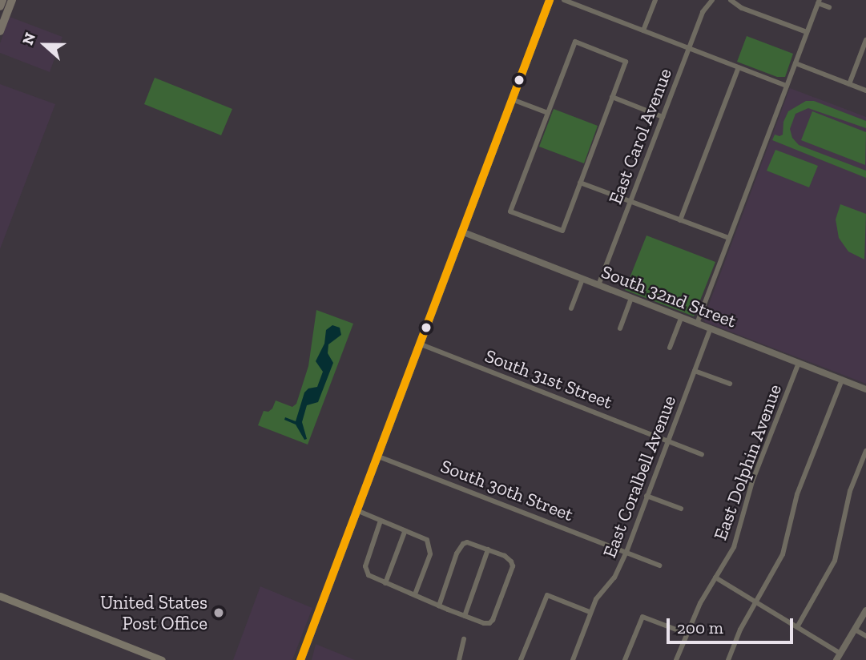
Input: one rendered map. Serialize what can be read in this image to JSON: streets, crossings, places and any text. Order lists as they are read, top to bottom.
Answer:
{
  "streets": {
    "street": [
      "East Carol Avenue",
      "South 32nd Street",
      "South 31st Street",
      "East Dolphin Avenue",
      "East Coralbell Avenue",
      "South 30th Street"
    ]
  },
  "crossings": [
    ["East Carol Avenue", "South 32nd Street"],
    ["South 32nd Street", "East Dolphin Avenue"],
    ["South 32nd Street", "East Coralbell Avenue"],
    ["South 31st Street", "East Coralbell Avenue"],
    ["East Coralbell Avenue", "South 30th Street"]
  ],
  "places": ["United States Post Office"],
  "scale_bar": "200 m",
  "north": "left"
}
